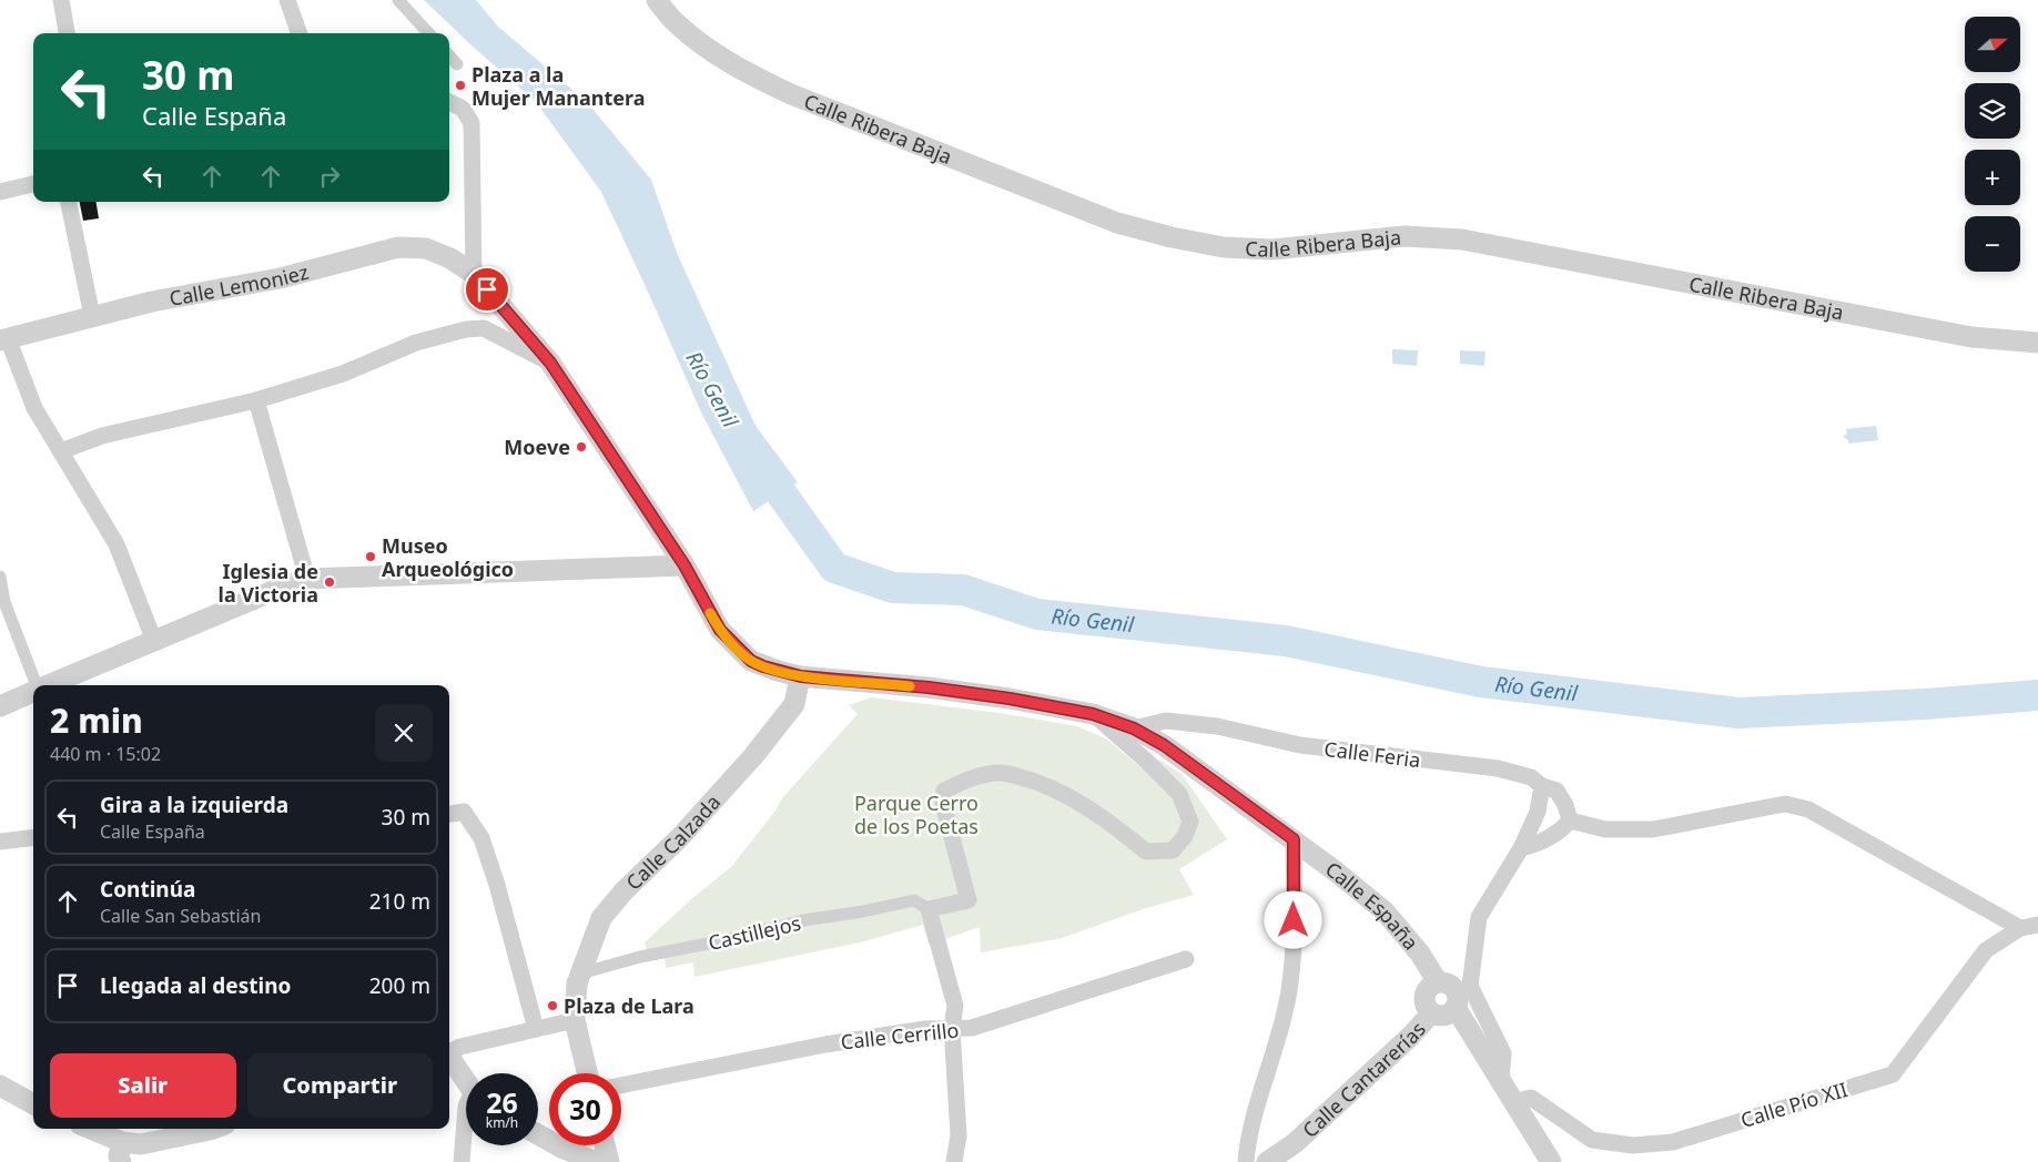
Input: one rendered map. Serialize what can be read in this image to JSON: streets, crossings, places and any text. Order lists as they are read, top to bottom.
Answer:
{
  "streets": {
    "street": [
      "Calle Ribera Baja",
      "Calle Lemoniez",
      "Calle Feria",
      "Calle Calzada",
      "Calle España",
      "Castillejos",
      "Calle Cerrillo",
      "Calle Cantarerías",
      "Calle Pío XII"
    ]
  },
  "crossings": [
    ["Calle Lemoniez", "Calle España"],
    ["Calle Feria", "Calle España"],
    ["Calle Calzada", "Calle España"],
    ["Calle Calzada", "Castillejos"],
    ["Calle España", "Calle Cantarerías"]
  ],
  "water": ["Río Genil"],
  "parks": ["Parque Cerro de los Poetas"],
  "places": [
    "Plaza a la Mujer Manantera",
    "Moeve",
    "Museo Arqueológico",
    "Iglesia de la Victoria",
    "Plaza de Lara"
  ],
  "north": "right",
  "page": {
    "map_buttons": ["+", "−"],
    "turn": ["30 m", "Calle España"],
    "heading": ["2 min", "440 m · 15:02"],
    "list": [
      {
        "name": "Gira a la izquierda",
        "note": "Calle España",
        "value": "30 m"
      },
      {
        "name": "Continúa",
        "note": "Calle San Sebastián",
        "value": "210 m"
      },
      {
        "name": "Llegada al destino",
        "value": "200 m"
      }
    ],
    "buttons": ["Salir", "Compartir"],
    "speed": "26 km/h",
    "limit": "30"
  }
}
